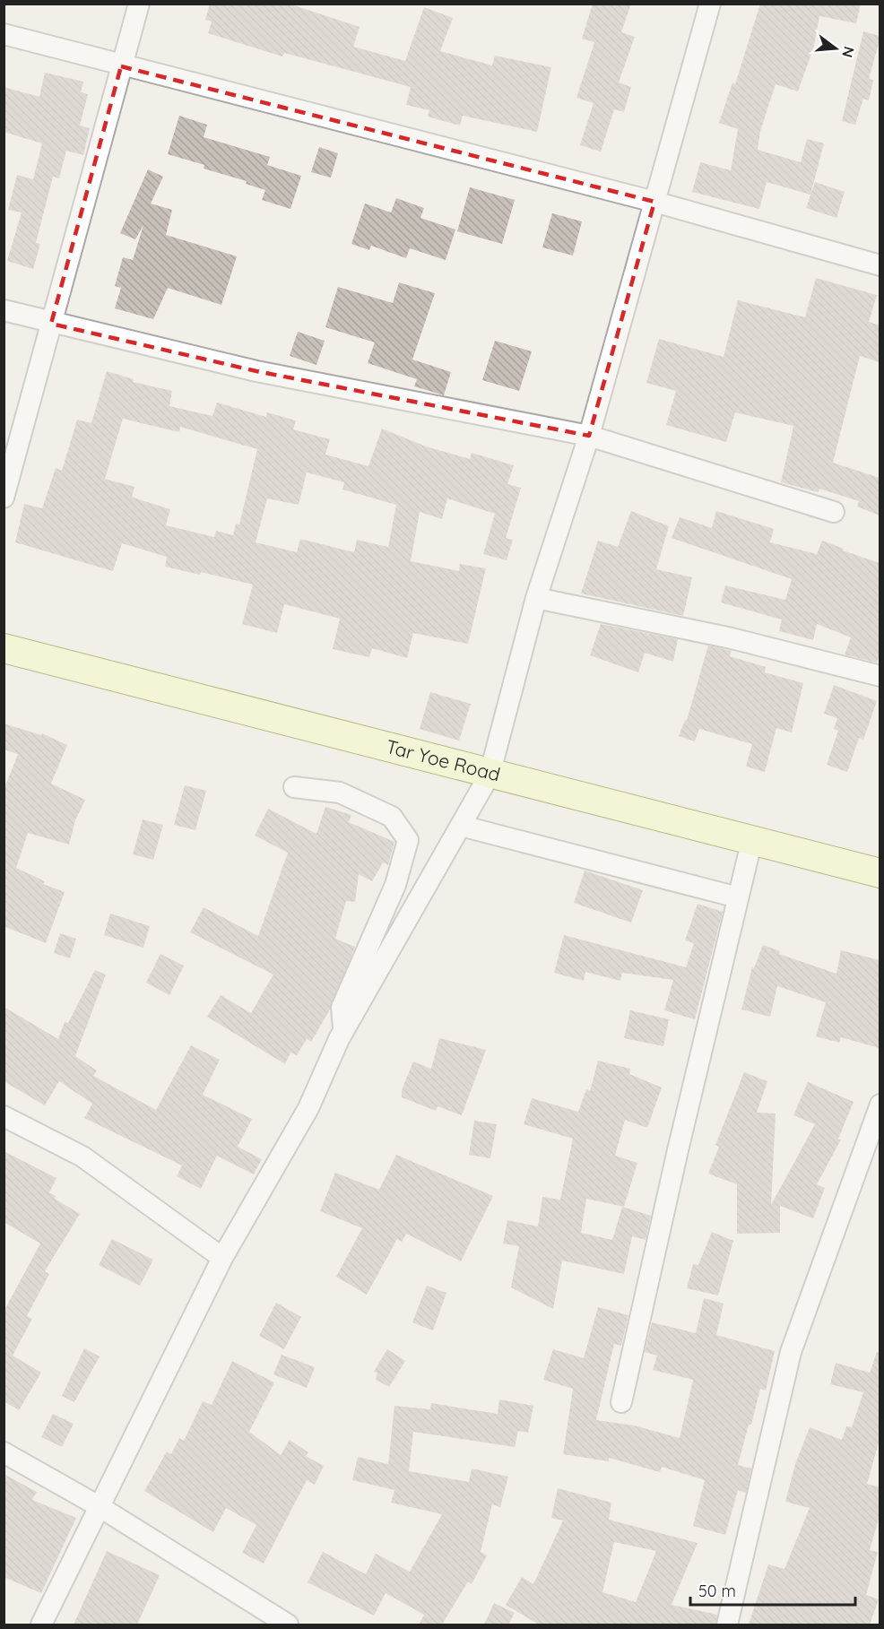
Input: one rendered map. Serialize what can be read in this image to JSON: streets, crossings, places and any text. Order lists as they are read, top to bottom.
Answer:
{
  "streets": {
    "main road": ["Tar Yoe Road"]
  },
  "scale_bar": "50 m",
  "north": "right"
}
